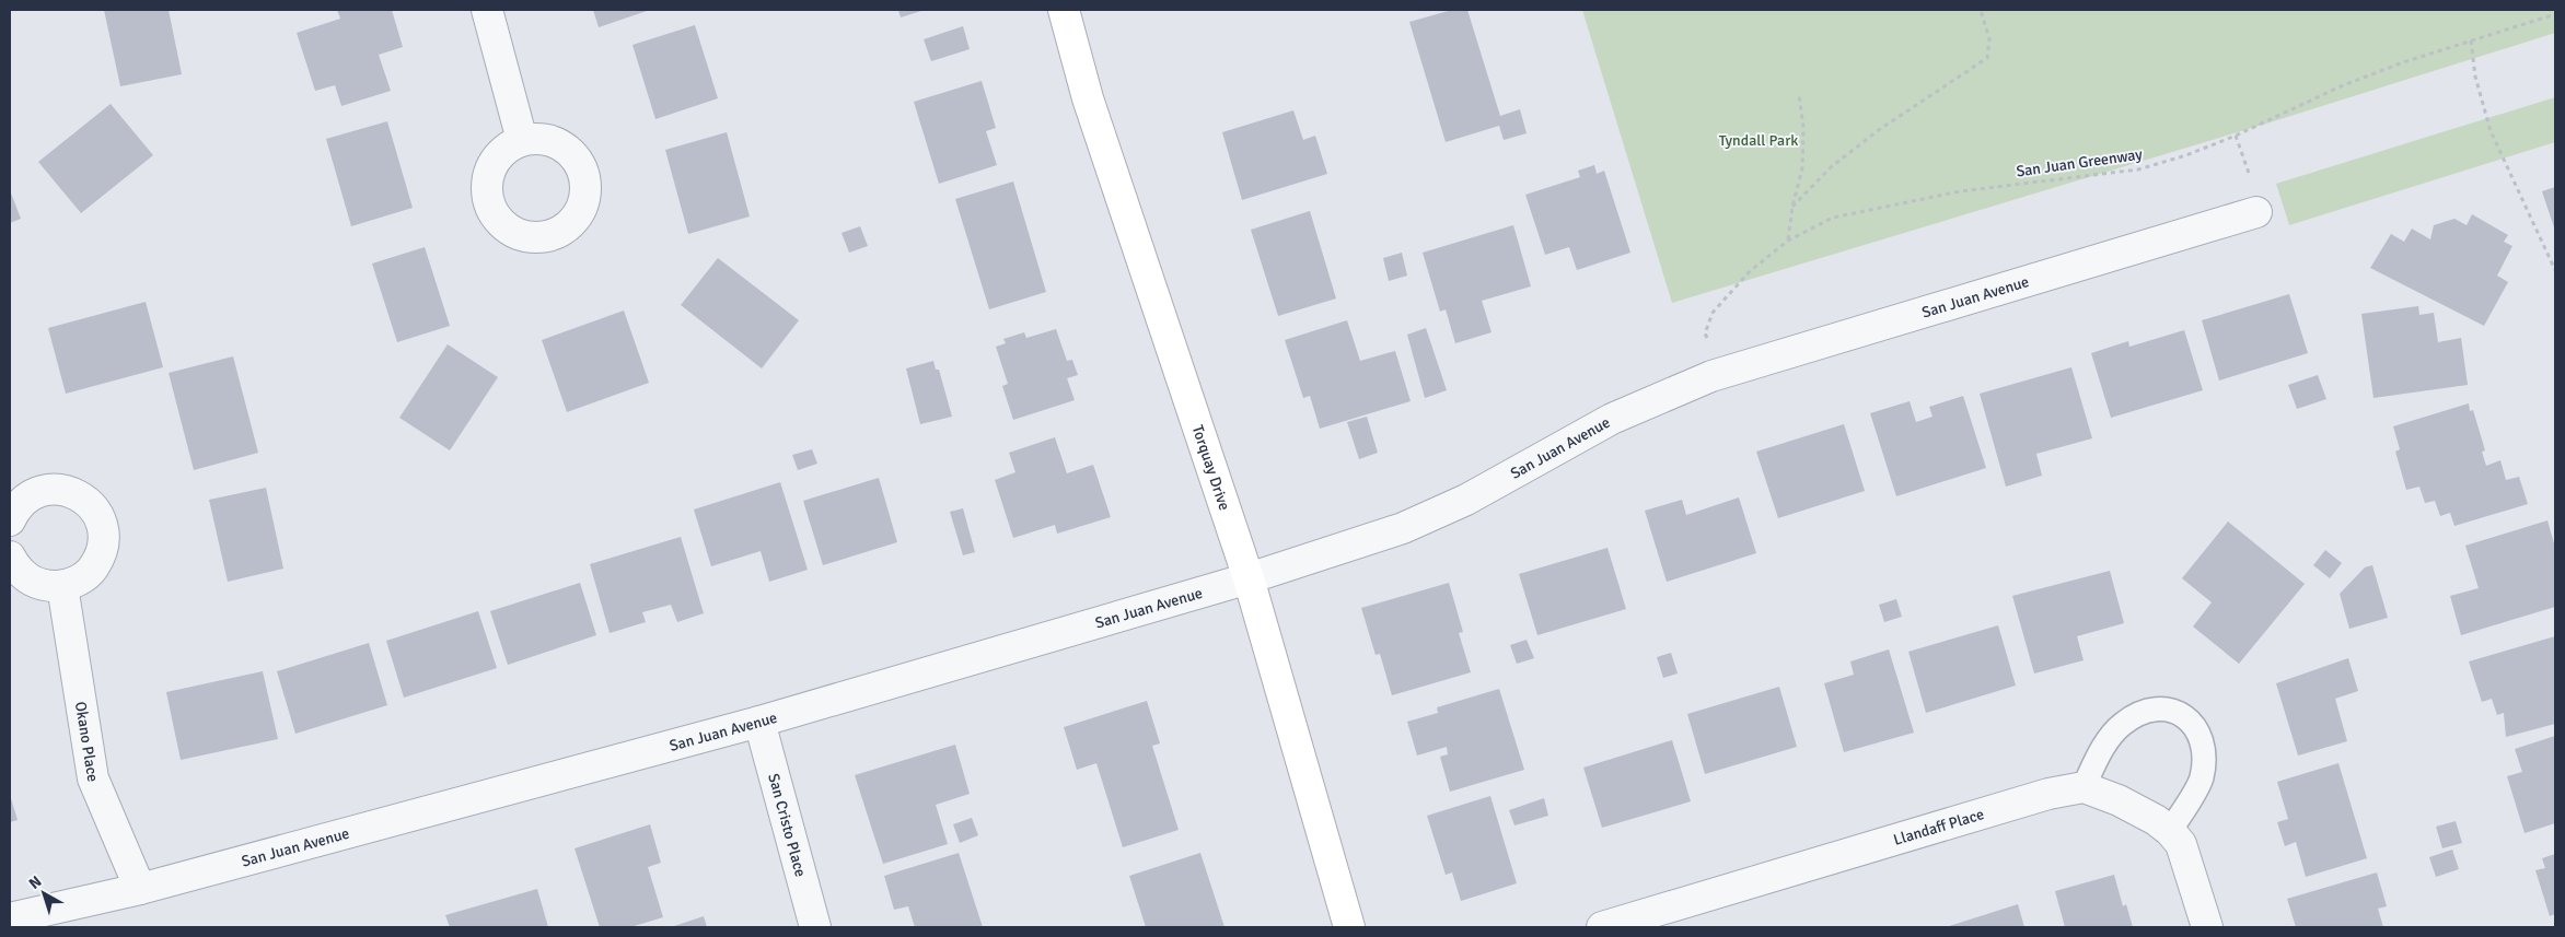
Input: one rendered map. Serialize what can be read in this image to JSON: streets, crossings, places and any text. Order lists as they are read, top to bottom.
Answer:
{
  "streets": {
    "street": [
      "San Juan Avenue",
      "Torquay Drive",
      "Okano Place",
      "San Cristo Place",
      "Llandaff Place"
    ],
    "path": ["San Juan Greenway"]
  },
  "crossings": [
    ["San Juan Greenway", "San Juan Avenue"],
    ["San Juan Avenue", "Torquay Drive"],
    ["San Juan Avenue", "Okano Place"],
    ["San Juan Avenue", "San Cristo Place"]
  ],
  "parks": ["Tyndall Park"],
  "north": "top left"
}
